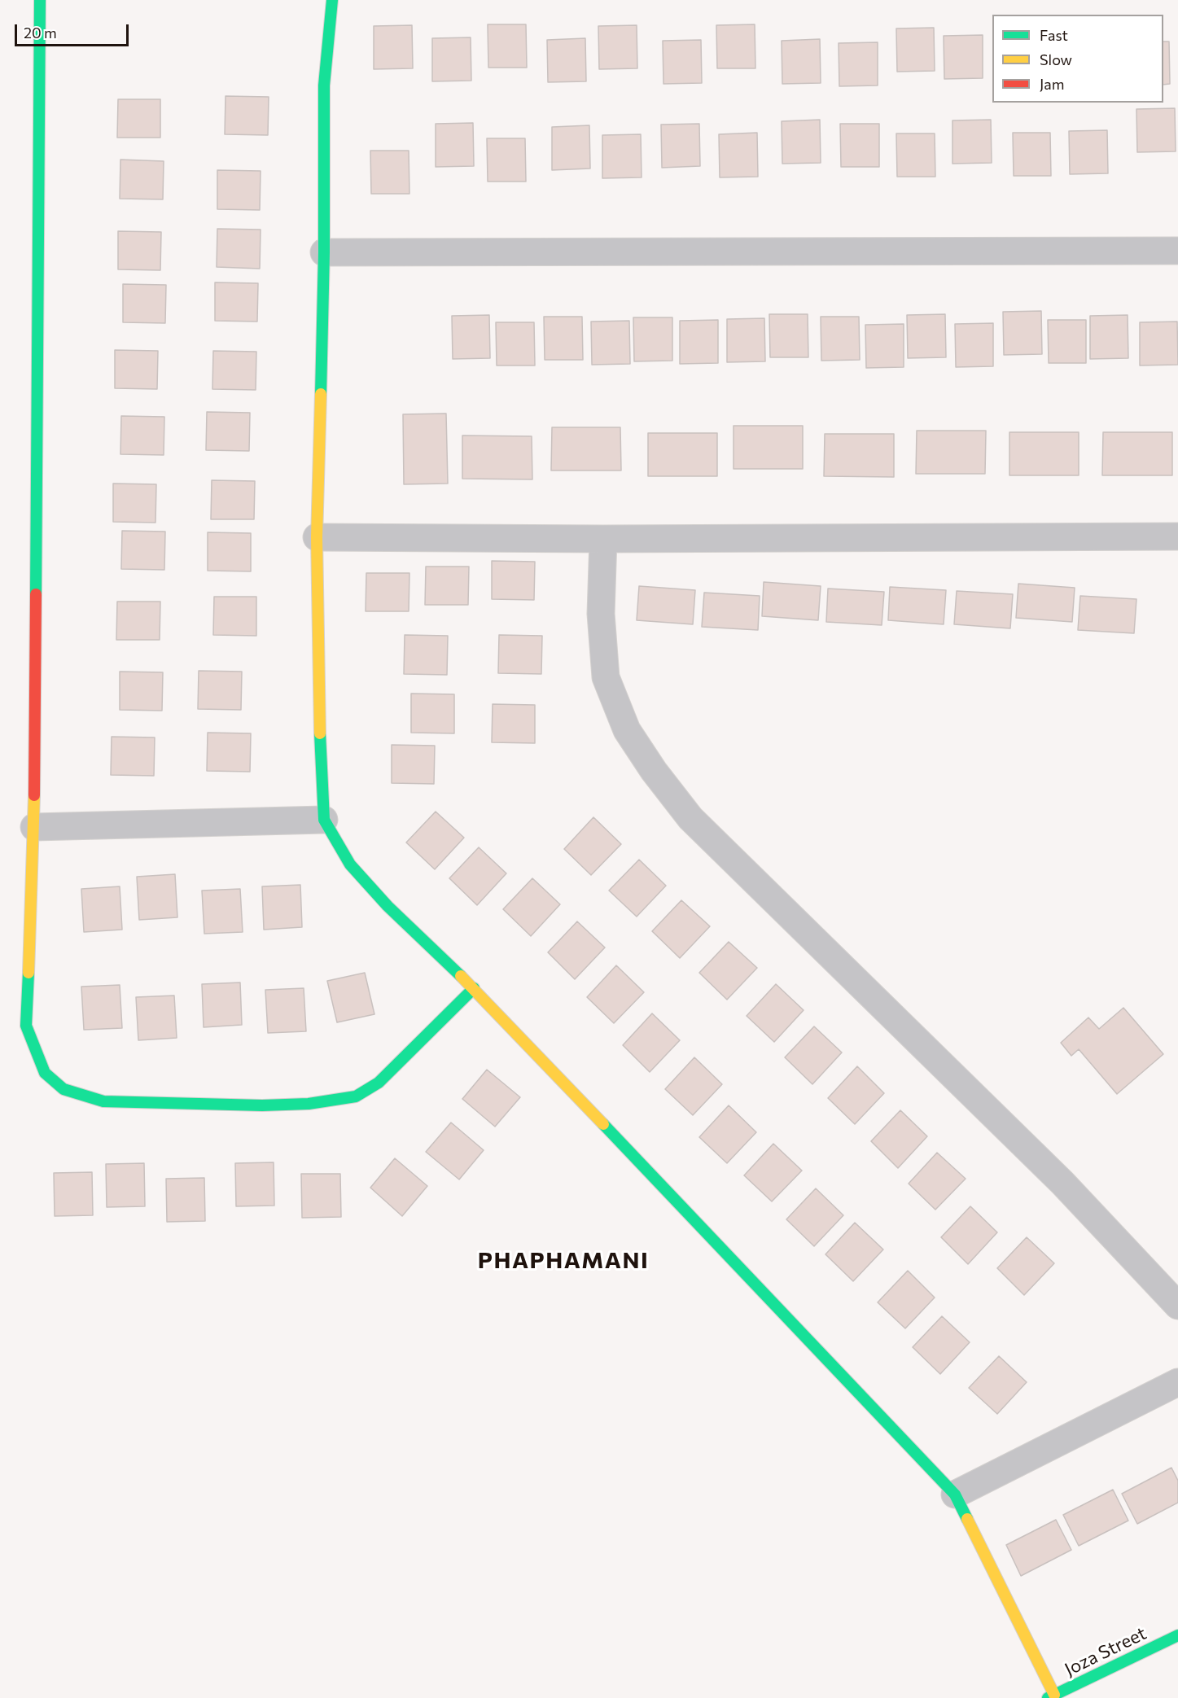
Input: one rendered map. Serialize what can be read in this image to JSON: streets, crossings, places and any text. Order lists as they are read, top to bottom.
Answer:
{
  "streets": {
    "street": ["Joza Street"]
  },
  "districts": ["PHAPHAMANI"],
  "legend": ["Fast", "Slow", "Jam"],
  "scale_bar": "20 m"
}
